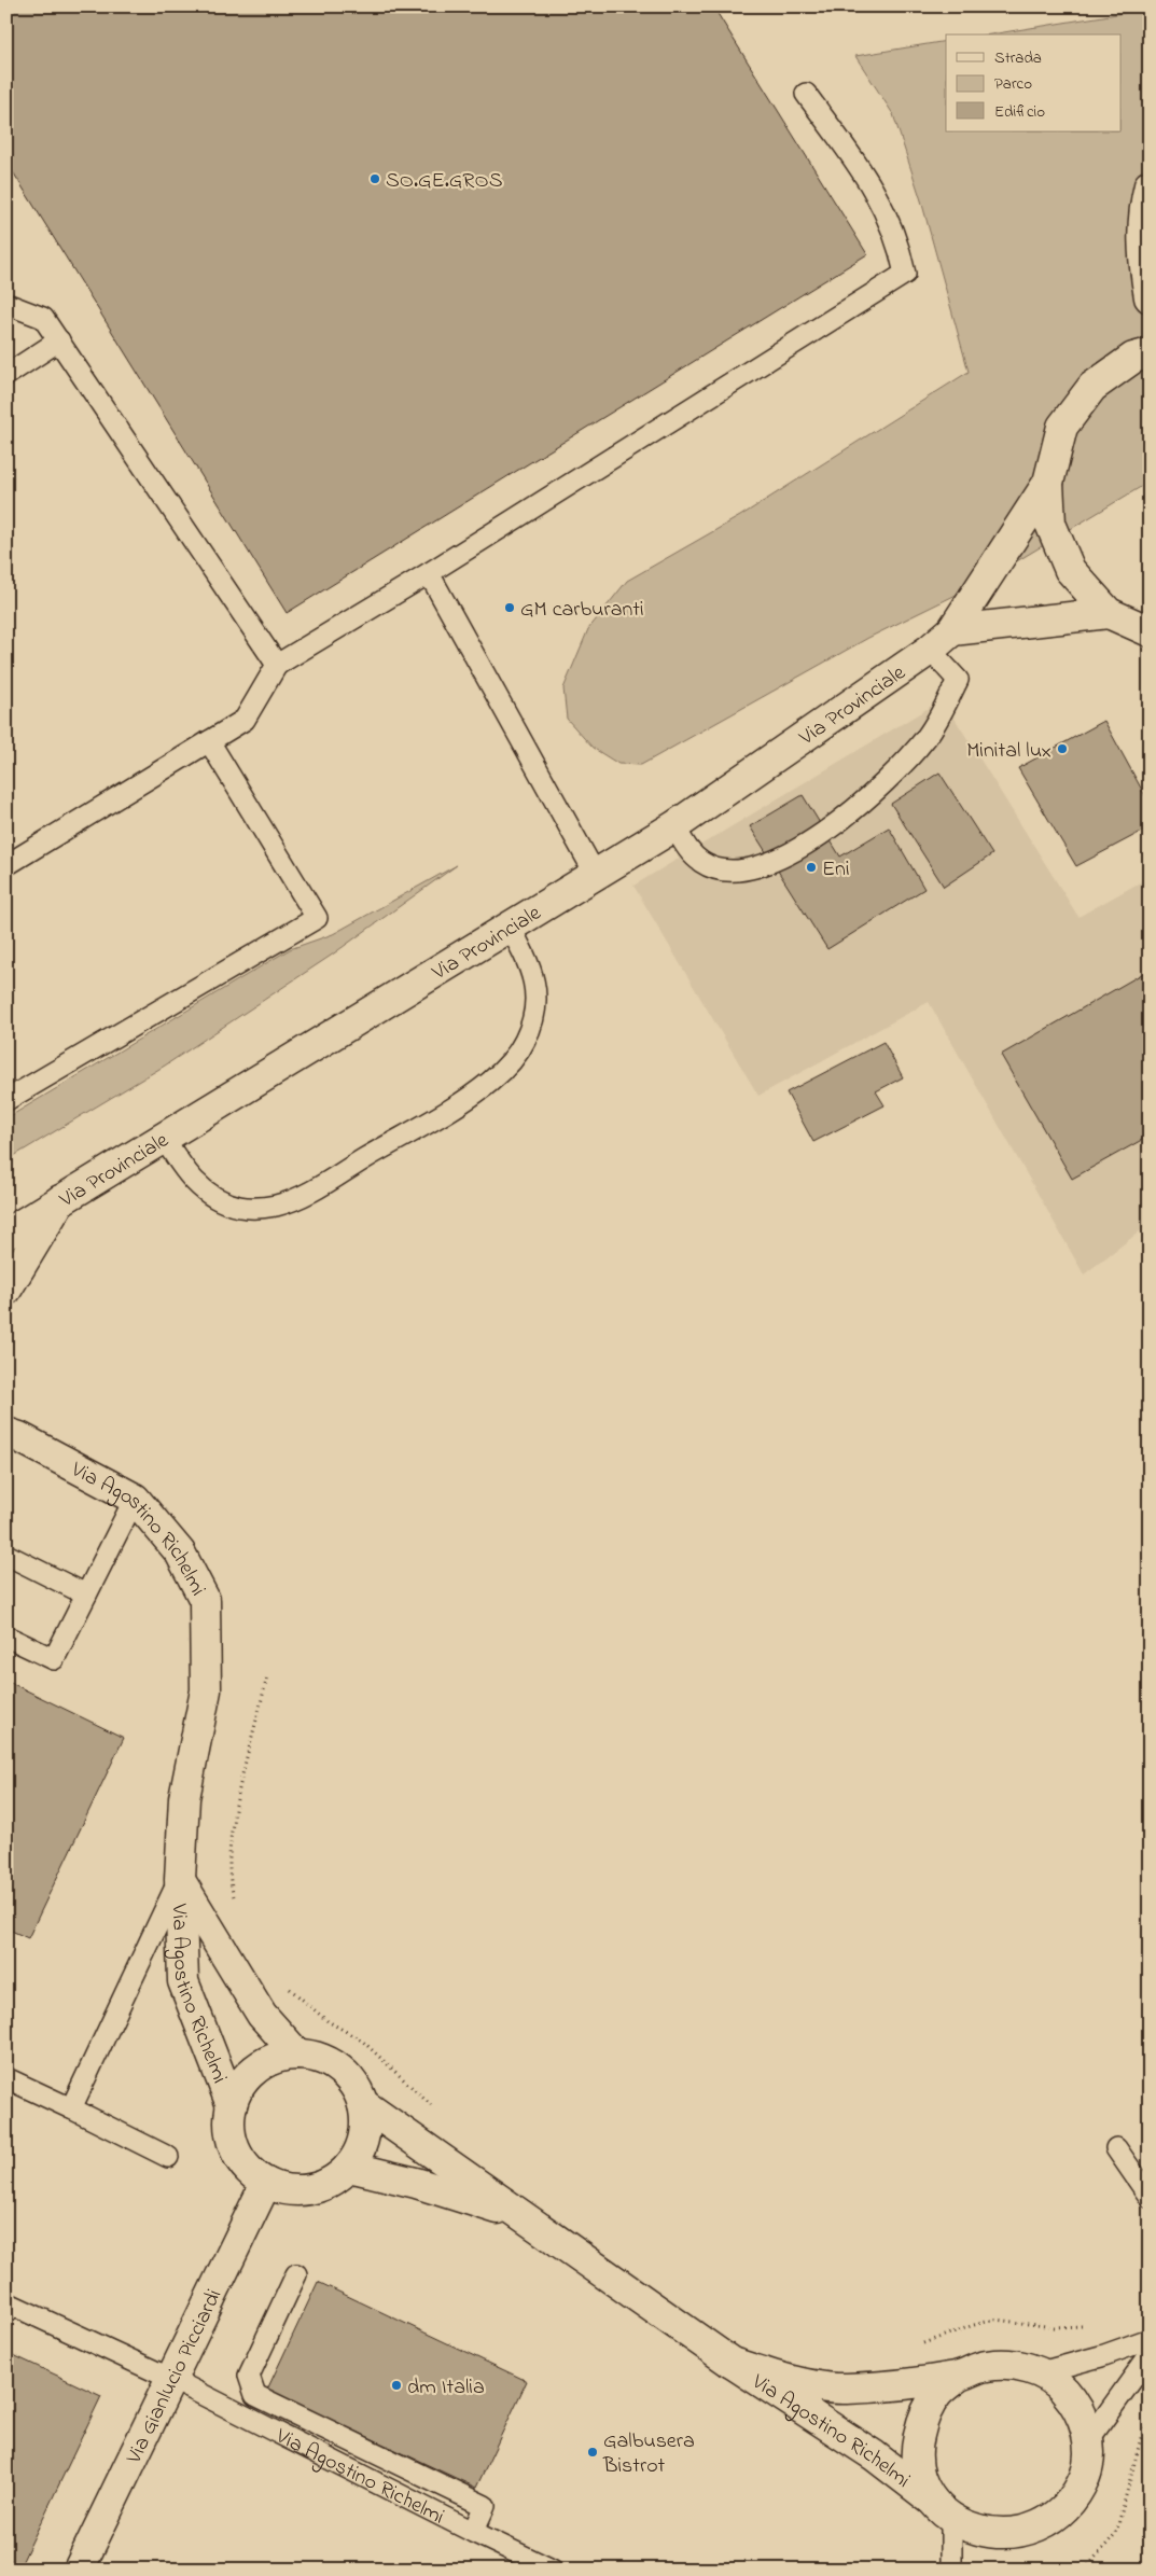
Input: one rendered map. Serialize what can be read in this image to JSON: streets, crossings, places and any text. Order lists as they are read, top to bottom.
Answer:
{
  "streets": {
    "street": ["Via Provinciale", "Via Agostino Richelmi", "Via Gianlucio Picciardi"]
  },
  "crossings": [
    ["Via Agostino Richelmi", "Via Gianlucio Picciardi"]
  ],
  "places": [
    "SO.GE.GROS",
    "GM carburanti",
    "Minital lux",
    "Eni",
    "dm Italia",
    "Galbusera Bistrot"
  ],
  "legend": ["Strada", "Parco", "Edificio"]
}
